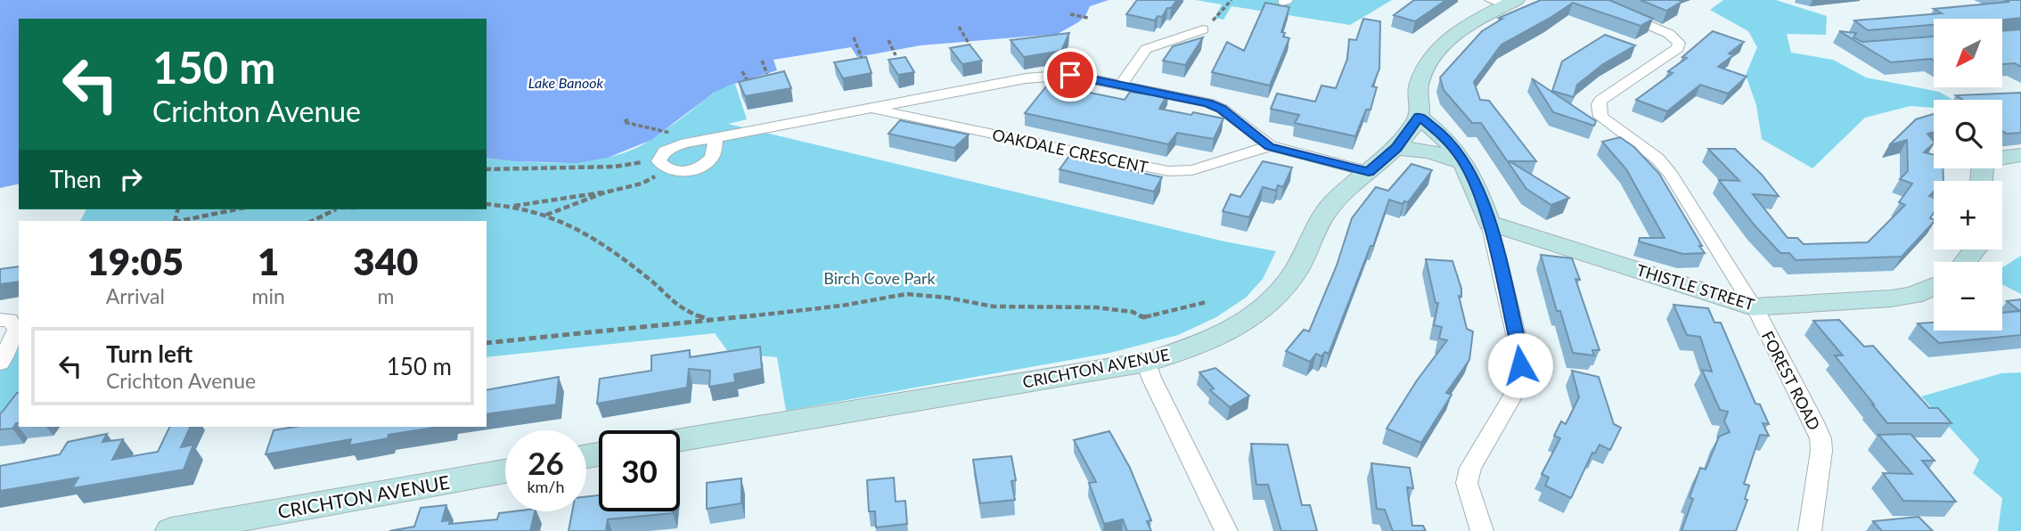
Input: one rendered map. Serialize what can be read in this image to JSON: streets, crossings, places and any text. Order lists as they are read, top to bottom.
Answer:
{
  "streets": {
    "street": [
      "OAKDALE CRESCENT",
      "THISTLE STREET",
      "CRICHTON AVENUE",
      "FOREST ROAD"
    ]
  },
  "crossings": [
    ["OAKDALE CRESCENT", "CRICHTON AVENUE"],
    ["THISTLE STREET", "FOREST ROAD"]
  ],
  "water": ["Lake Banook"],
  "parks": ["Birch Cove Park"],
  "north": "bottom left",
  "page": {
    "map_buttons": ["+", "−"],
    "turn": ["150 m", "Crichton Avenue"],
    "then": "Then",
    "eta": [
      "19:05",
      "Arrival",
      "1",
      "min",
      "340",
      "m"
    ],
    "list": [
      {
        "name": "Turn left",
        "note": "Crichton Avenue",
        "value": "150 m"
      }
    ],
    "speed": "26 km/h",
    "limit": "30"
  }
}
